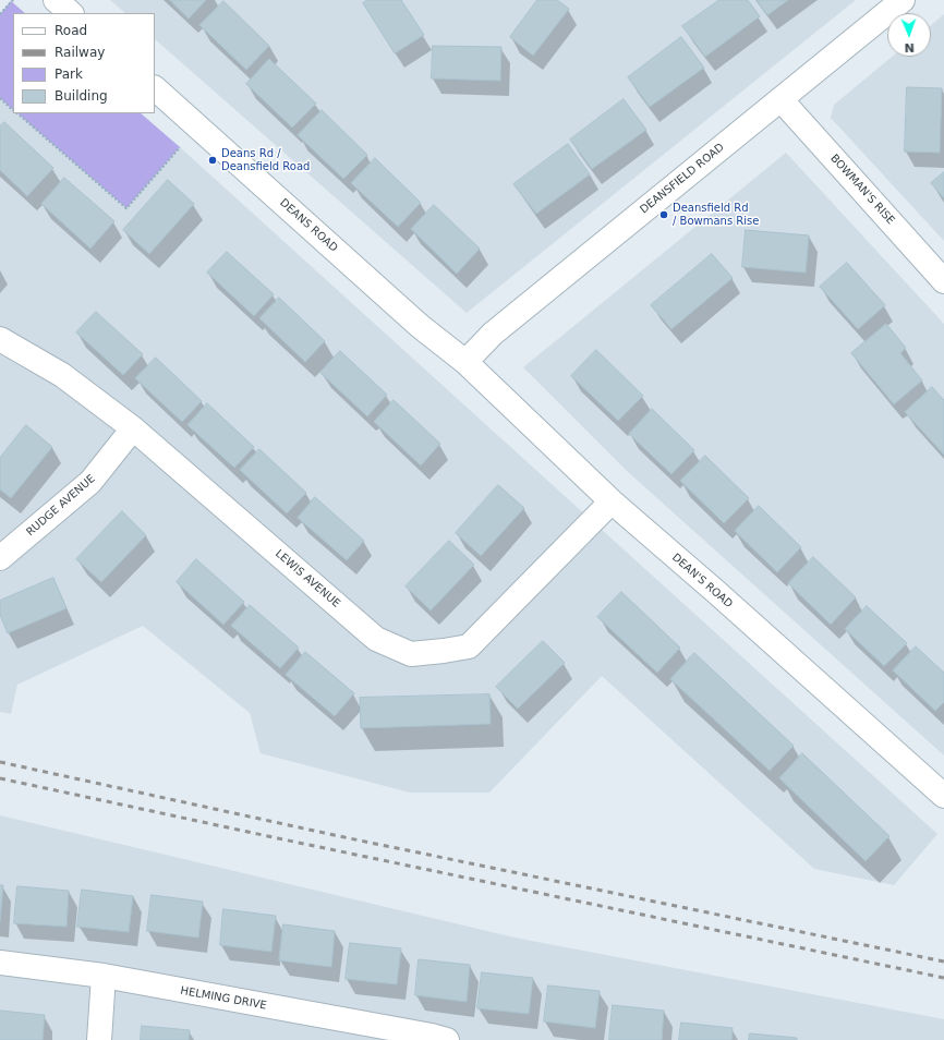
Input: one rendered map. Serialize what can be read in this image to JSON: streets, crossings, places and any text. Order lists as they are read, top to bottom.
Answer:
{
  "streets": {
    "street": [
      "DEANSFIELD ROAD",
      "BOWMAN'S RISE",
      "DEANS ROAD",
      "RUDGE AVENUE",
      "LEWIS AVENUE",
      "DEAN'S ROAD",
      "HELMING DRIVE"
    ]
  },
  "crossings": [
    ["DEANSFIELD ROAD", "BOWMAN'S RISE"],
    ["DEANSFIELD ROAD", "DEANS ROAD"],
    ["DEANSFIELD ROAD", "DEAN'S ROAD"],
    ["DEANS ROAD", "DEAN'S ROAD"],
    ["RUDGE AVENUE", "LEWIS AVENUE"],
    ["LEWIS AVENUE", "DEAN'S ROAD"]
  ],
  "places": ["Deans Rd / Deansfield Road", "Deansfield Rd / Bowmans Rise"],
  "legend": [
    "Road",
    "Railway",
    "Park",
    "Building"
  ],
  "north": "bottom"
}
